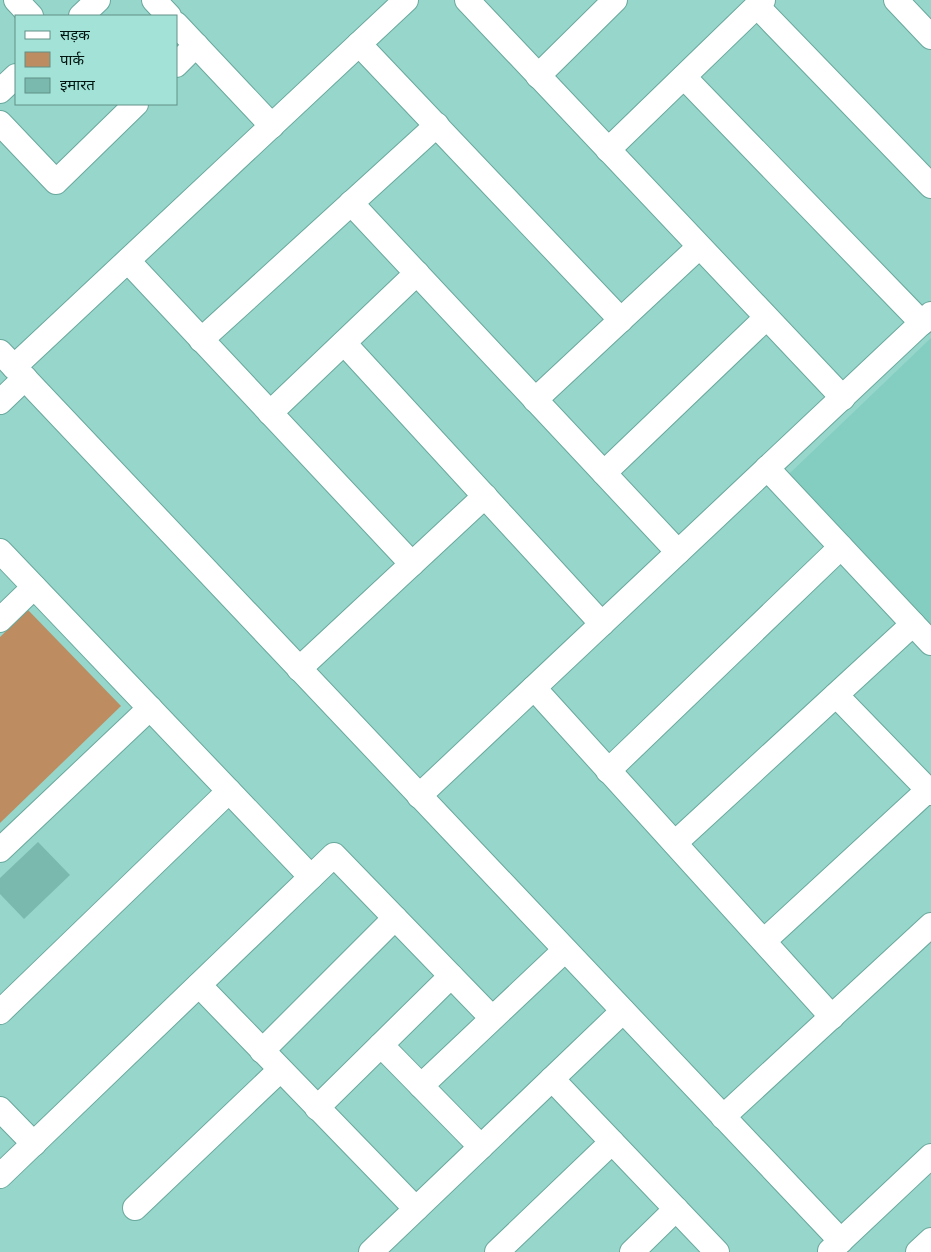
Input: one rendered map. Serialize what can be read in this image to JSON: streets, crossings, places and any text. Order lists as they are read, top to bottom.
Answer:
{
  "legend": ["सड़क", "पार्क", "इमारत"]
}
